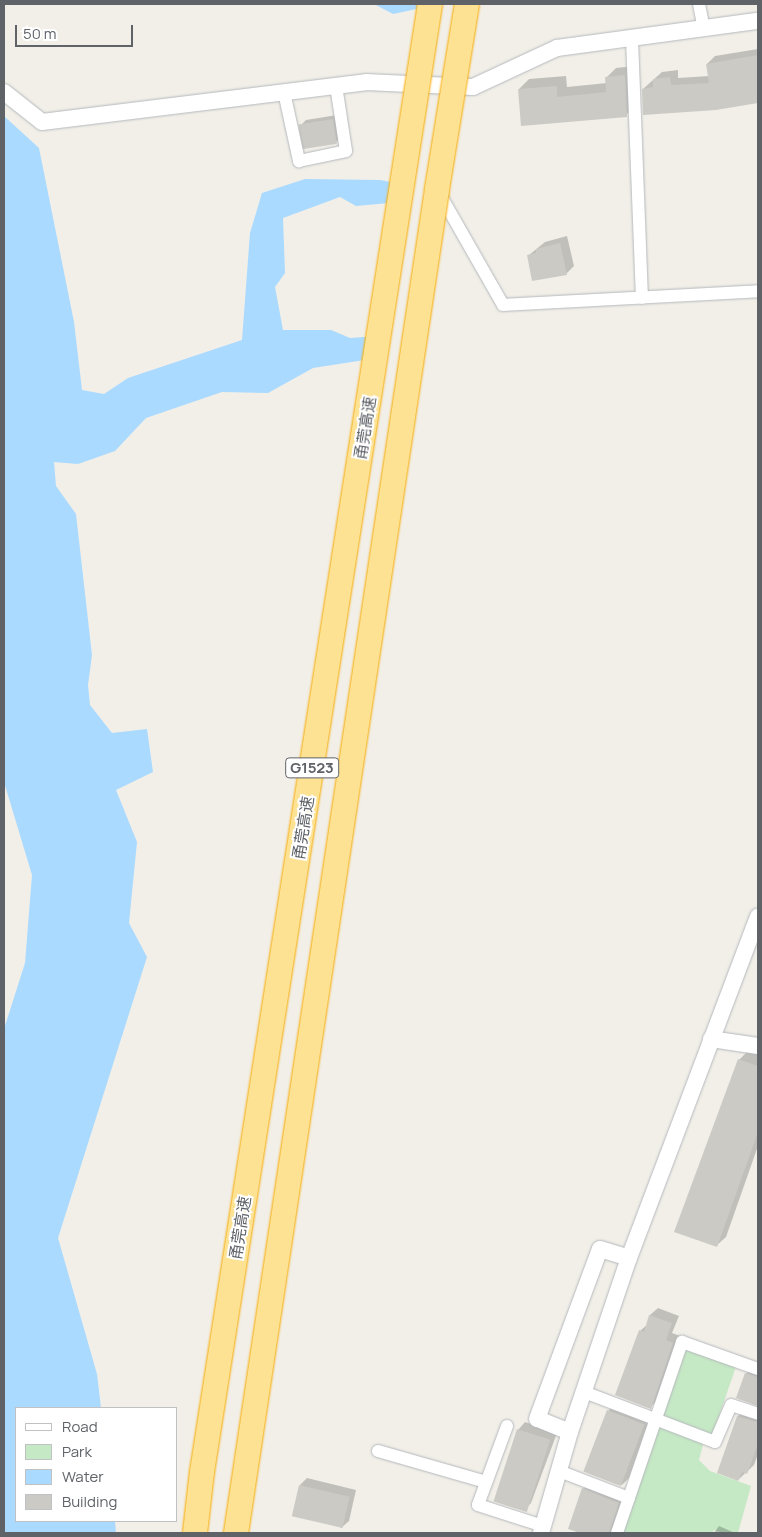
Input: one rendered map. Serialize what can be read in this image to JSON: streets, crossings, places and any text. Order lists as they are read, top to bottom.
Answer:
{
  "streets": {
    "highway": ["甬莞高速", "G1523"]
  },
  "legend": [
    "Road",
    "Park",
    "Water",
    "Building"
  ],
  "scale_bar": "50 m"
}
